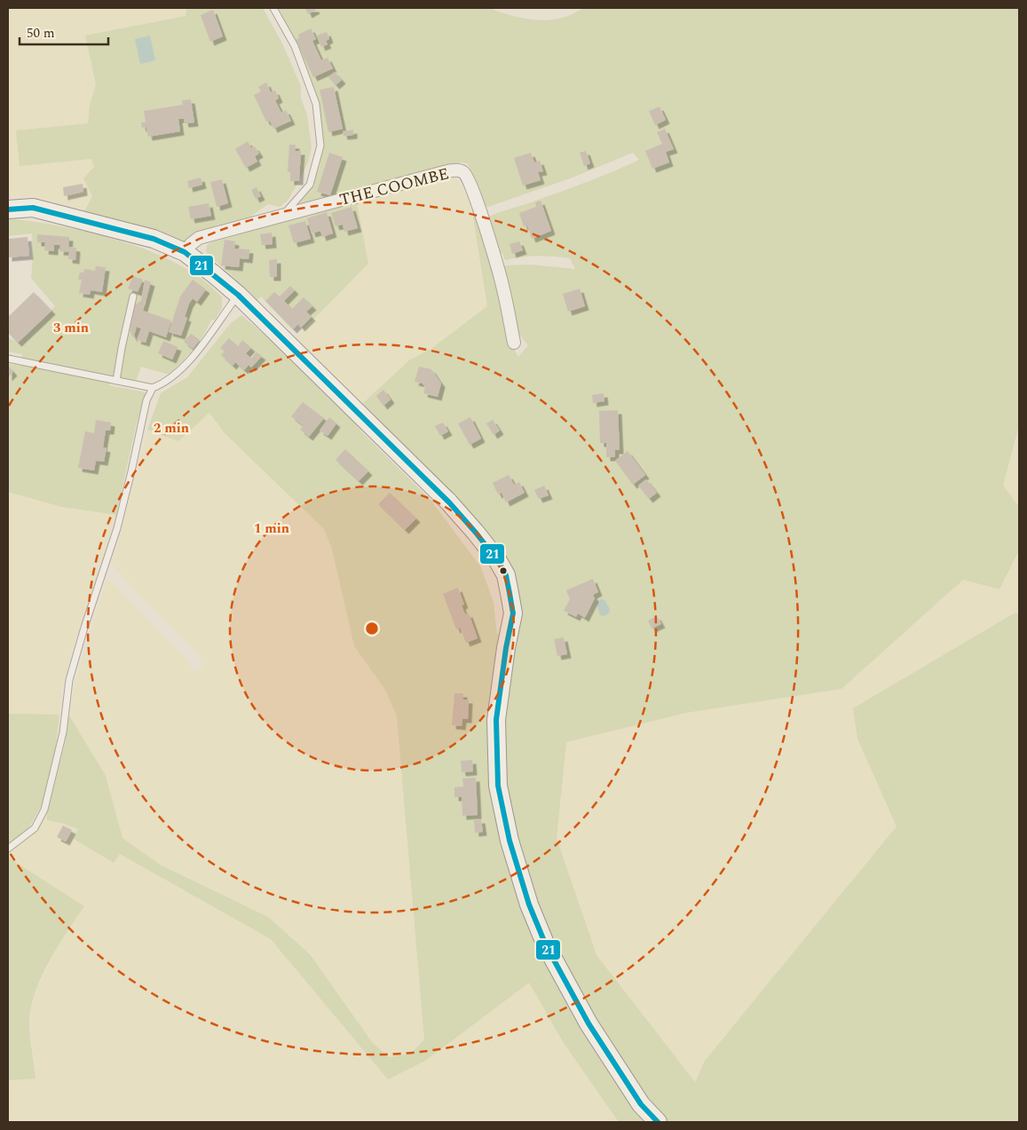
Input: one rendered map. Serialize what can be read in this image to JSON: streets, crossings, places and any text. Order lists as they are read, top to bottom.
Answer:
{
  "streets": {
    "street": ["THE COOMBE"]
  },
  "lines": ["transit line 21"],
  "scale_bar": "50 m",
  "rings": ["3 min", "2 min", "1 min"]
}
